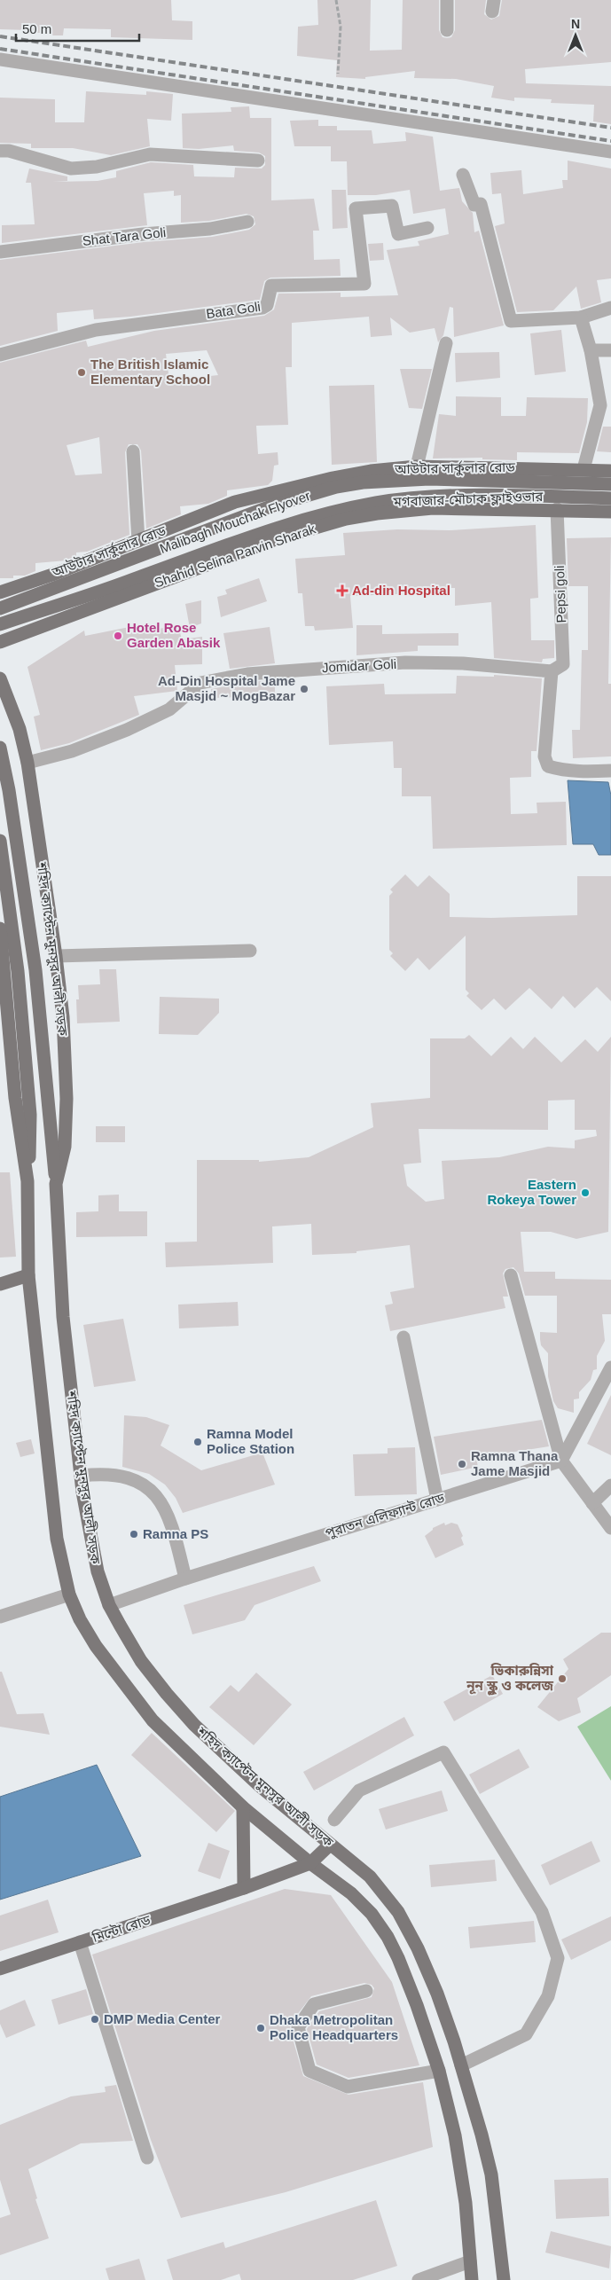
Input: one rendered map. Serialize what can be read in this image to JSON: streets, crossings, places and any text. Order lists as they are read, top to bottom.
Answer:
{
  "streets": {
    "main road": [
      "আউটার সার্কুলার রোড",
      "মগবাজার-মৌচাক ফ্লাইওভার",
      "Malibagh Mouchak Flyover",
      "Shahid Selina Parvin Sharak",
      "শহিদ ক্যাপ্টেন মুনসুর আলী সড়ক",
      "মিন্টো রোড"
    ],
    "street": [
      "Shat Tara Goli",
      "Bata Goli",
      "Pepsi goli",
      "Jomidar Goli",
      "পুরাতন এলিফ্যান্ট রোড"
    ]
  },
  "crossings": [
    ["Shahid Selina Parvin Sharak", "Pepsi goli"],
    ["Pepsi goli", "Jomidar Goli"],
    ["Jomidar Goli", "শহিদ ক্যাপ্টেন মুনসুর আলী সড়ক"],
    ["শহিদ ক্যাপ্টেন মুনসুর আলী সড়ক", "পুরাতন এলিফ্যান্ট রোড"],
    ["শহিদ ক্যাপ্টেন মুনসুর আলী সড়ক", "মিন্টো রোড"]
  ],
  "places": {
    "other": [
      "The British Islamic Elementary School",
      "Hotel Rose Garden Abasik",
      "Ad-Din Hospital Jame Masjid ~ MogBazar",
      "Eastern Rokeya Tower",
      "Ramna Model Police Station",
      "Ramna Thana Jame Masjid",
      "Ramna PS",
      "ভিকারুন্নিসা নূন স্কুল ও কলেজ",
      "DMP Media Center",
      "Dhaka Metropolitan Police Headquarters"
    ],
    "health": ["Ad-din Hospital"]
  },
  "scale_bar": "50 m",
  "north": "top"
}
